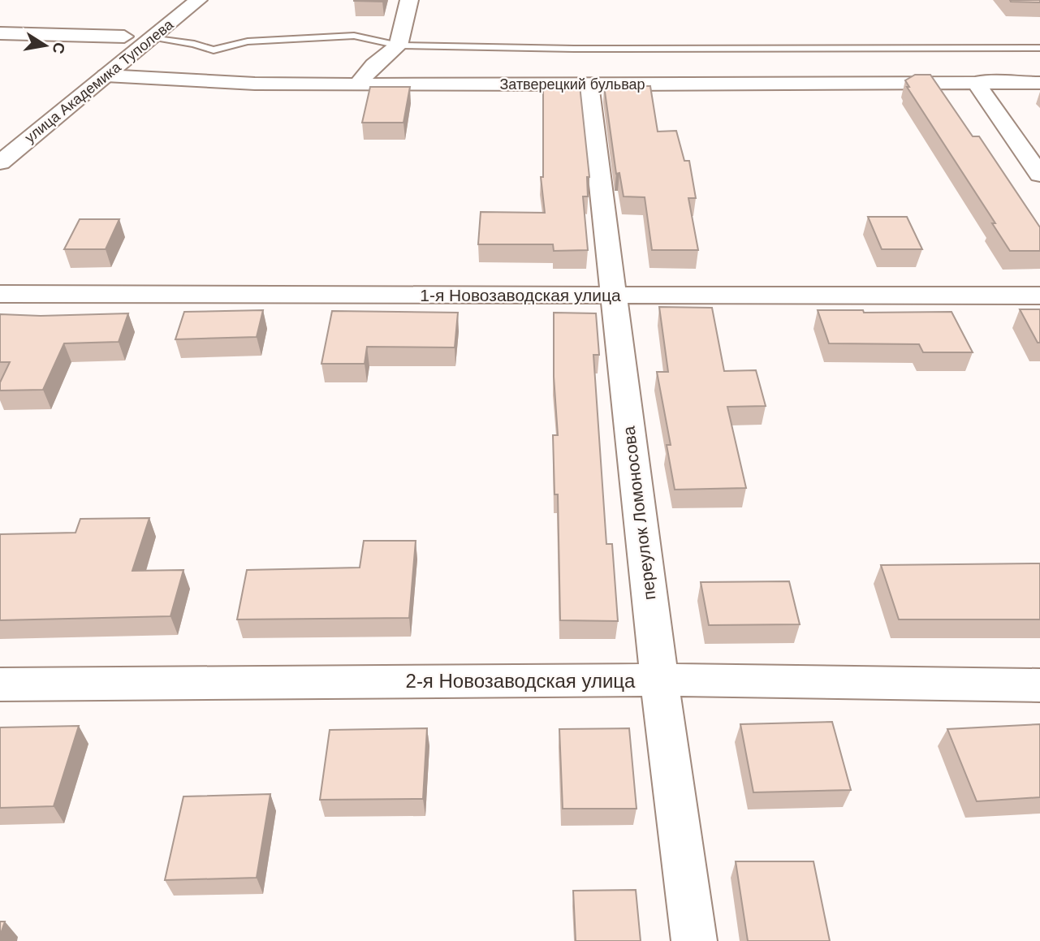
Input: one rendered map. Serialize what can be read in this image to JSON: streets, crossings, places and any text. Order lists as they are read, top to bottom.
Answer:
{
  "streets": {
    "street": [
      "улица Академика Туполева",
      "Затверецкий бульвар",
      "1-я Новозаводская улица",
      "переулок Ломоносова",
      "2-я Новозаводская улица"
    ]
  },
  "crossings": [
    ["улица Академика Туполева", "Затверецкий бульвар"],
    ["Затверецкий бульвар", "переулок Ломоносова"],
    ["1-я Новозаводская улица", "переулок Ломоносова"],
    ["переулок Ломоносова", "2-я Новозаводская улица"]
  ],
  "north": "right"
}
